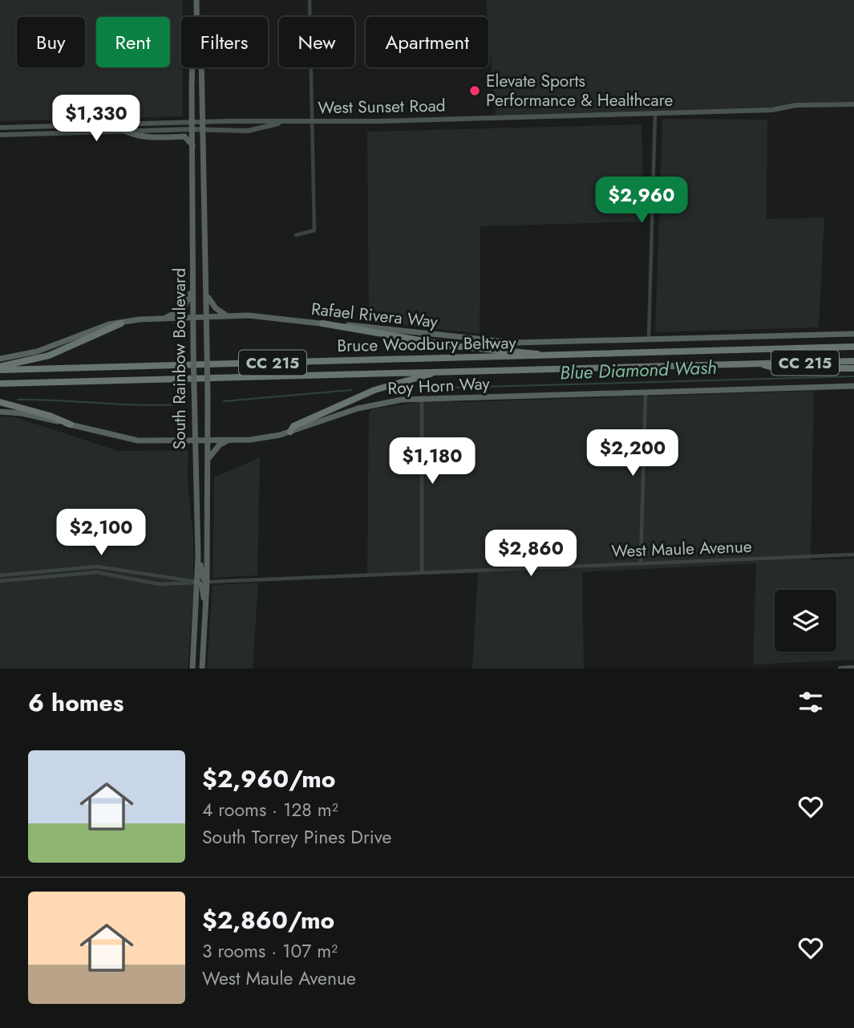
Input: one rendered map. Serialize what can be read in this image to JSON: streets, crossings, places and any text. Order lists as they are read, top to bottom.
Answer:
{
  "streets": {
    "highway": ["Bruce Woodbury Beltway", "CC 215"],
    "main road": [
      "West Sunset Road",
      "Rafael Rivera Way",
      "South Rainbow Boulevard",
      "Roy Horn Way"
    ],
    "street": ["West Maule Avenue"]
  },
  "crossings": [
    ["West Sunset Road", "South Rainbow Boulevard"],
    ["Rafael Rivera Way", "South Rainbow Boulevard"],
    ["South Rainbow Boulevard", "Roy Horn Way"],
    ["South Rainbow Boulevard", "West Maule Avenue"]
  ],
  "water": ["Blue Diamond Wash"],
  "places": ["Elevate Sports Performance & Healthcare"],
  "page": {
    "chip": [
      "Buy",
      "Rent",
      "Filters",
      "New",
      "Apartment"
    ],
    "price": [
      "$1,330",
      "$2,960",
      "$2,200",
      "$1,180",
      "$2,100",
      "$2,860"
    ],
    "heading": "6 homes",
    "list": [
      {
        "name": "$2,960/mo",
        "note": "4 rooms · 128 m² · South Torrey Pines Drive"
      },
      {
        "name": "$2,860/mo",
        "note": "3 rooms · 107 m² · West Maule Avenue"
      }
    ]
  }
}
